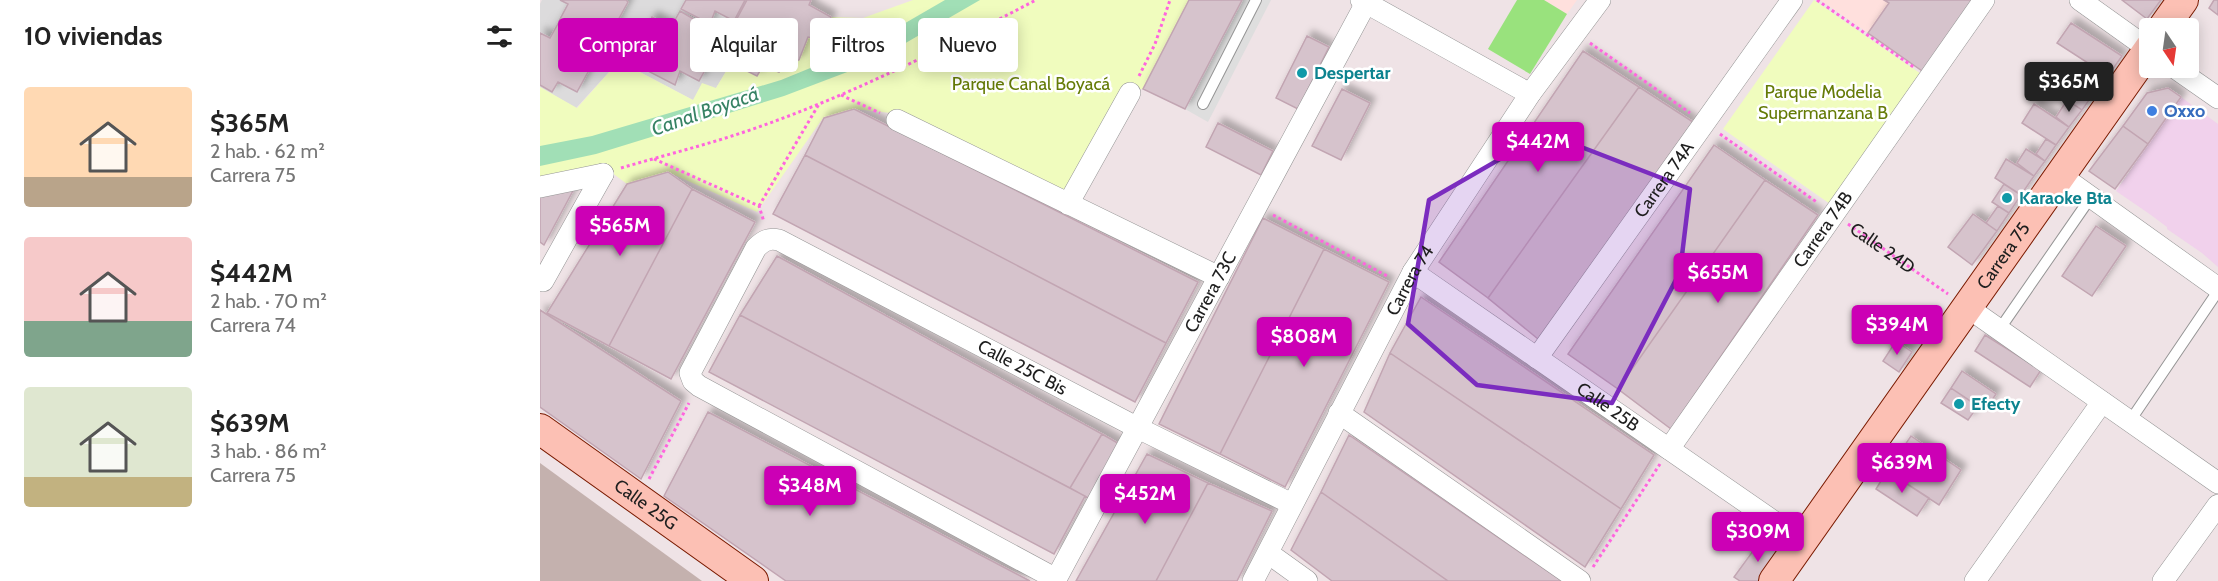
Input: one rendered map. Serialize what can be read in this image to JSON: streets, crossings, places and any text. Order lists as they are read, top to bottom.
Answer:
{
  "streets": {
    "street": [
      "Carrera 74A",
      "Carrera 74B",
      "Carrera 75",
      "Carrera 74",
      "Carrera 73C",
      "Calle 25C Bis",
      "Calle 25B",
      "Calle 25G"
    ],
    "path": ["Calle 24D"]
  },
  "crossings": [
    ["Carrera 74A", "Calle 24D"],
    ["Carrera 74A", "Calle 25B"],
    ["Carrera 74B", "Calle 24D"],
    ["Carrera 74B", "Calle 25B"],
    ["Calle 24D", "Carrera 75"],
    ["Calle 24D", "Carrera 74"],
    ["Carrera 75", "Calle 25B"],
    ["Carrera 74", "Calle 25C Bis"],
    ["Carrera 74", "Calle 25B"],
    ["Carrera 73C", "Calle 25C Bis"]
  ],
  "water": ["Canal Boyacá"],
  "parks": ["Parque Canal Boyacá", "Parque Modelia Supermanzana B"],
  "places": [
    "Despertar",
    "Oxxo",
    "Karaoke Bta",
    "Efecty"
  ],
  "north": "bottom",
  "page": {
    "heading": "10 viviendas",
    "chip": [
      "Comprar",
      "Alquilar",
      "Filtros",
      "Nuevo"
    ],
    "price": [
      "$365M",
      "$442M",
      "$565M",
      "$655M",
      "$394M",
      "$808M",
      "$639M",
      "$348M",
      "$452M",
      "$309M"
    ],
    "list": [
      {
        "name": "$365M",
        "note": "2 hab. · 62 m² · Carrera 75"
      },
      {
        "name": "$442M",
        "note": "2 hab. · 70 m² · Carrera 74"
      },
      {
        "name": "$639M",
        "note": "3 hab. · 86 m² · Carrera 75"
      }
    ]
  }
}
